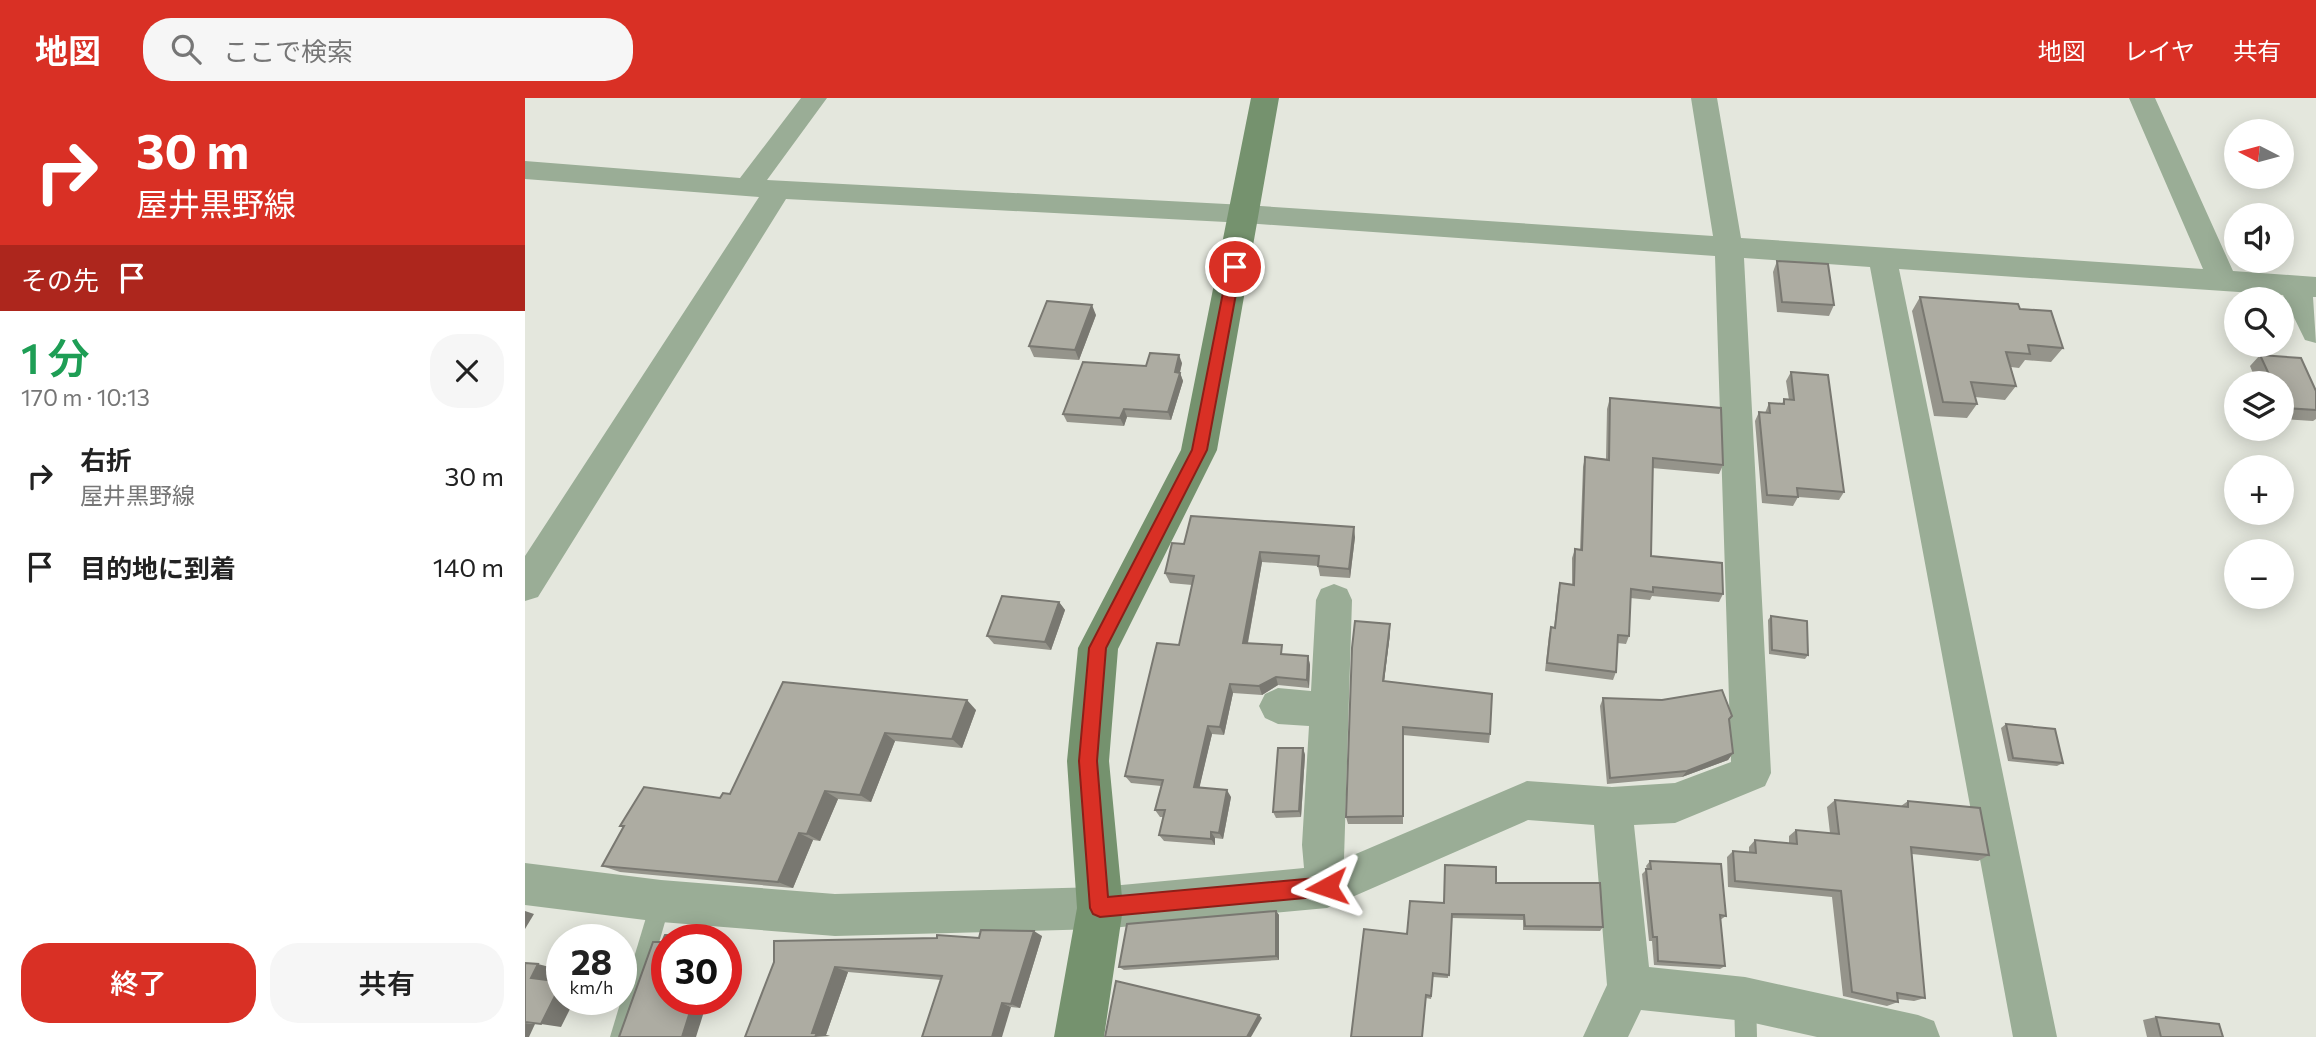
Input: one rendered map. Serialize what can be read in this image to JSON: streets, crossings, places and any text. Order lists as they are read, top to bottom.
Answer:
{
  "north": "left",
  "page": {
    "header": "地図",
    "search": "ここで検索",
    "nav": ["地図", "レイヤ", "共有"],
    "turn": ["30 m", "屋井黒野線"],
    "map_buttons": ["+", "−"],
    "then": "その先",
    "heading": ["1 分", "170 m · 10:13"],
    "list": [
      {
        "name": "右折",
        "note": "屋井黒野線",
        "value": "30 m"
      },
      {
        "name": "目的地に到着",
        "value": "140 m"
      }
    ],
    "speed": "28 km/h",
    "limit": "30",
    "buttons": ["終了", "共有"]
  }
}
